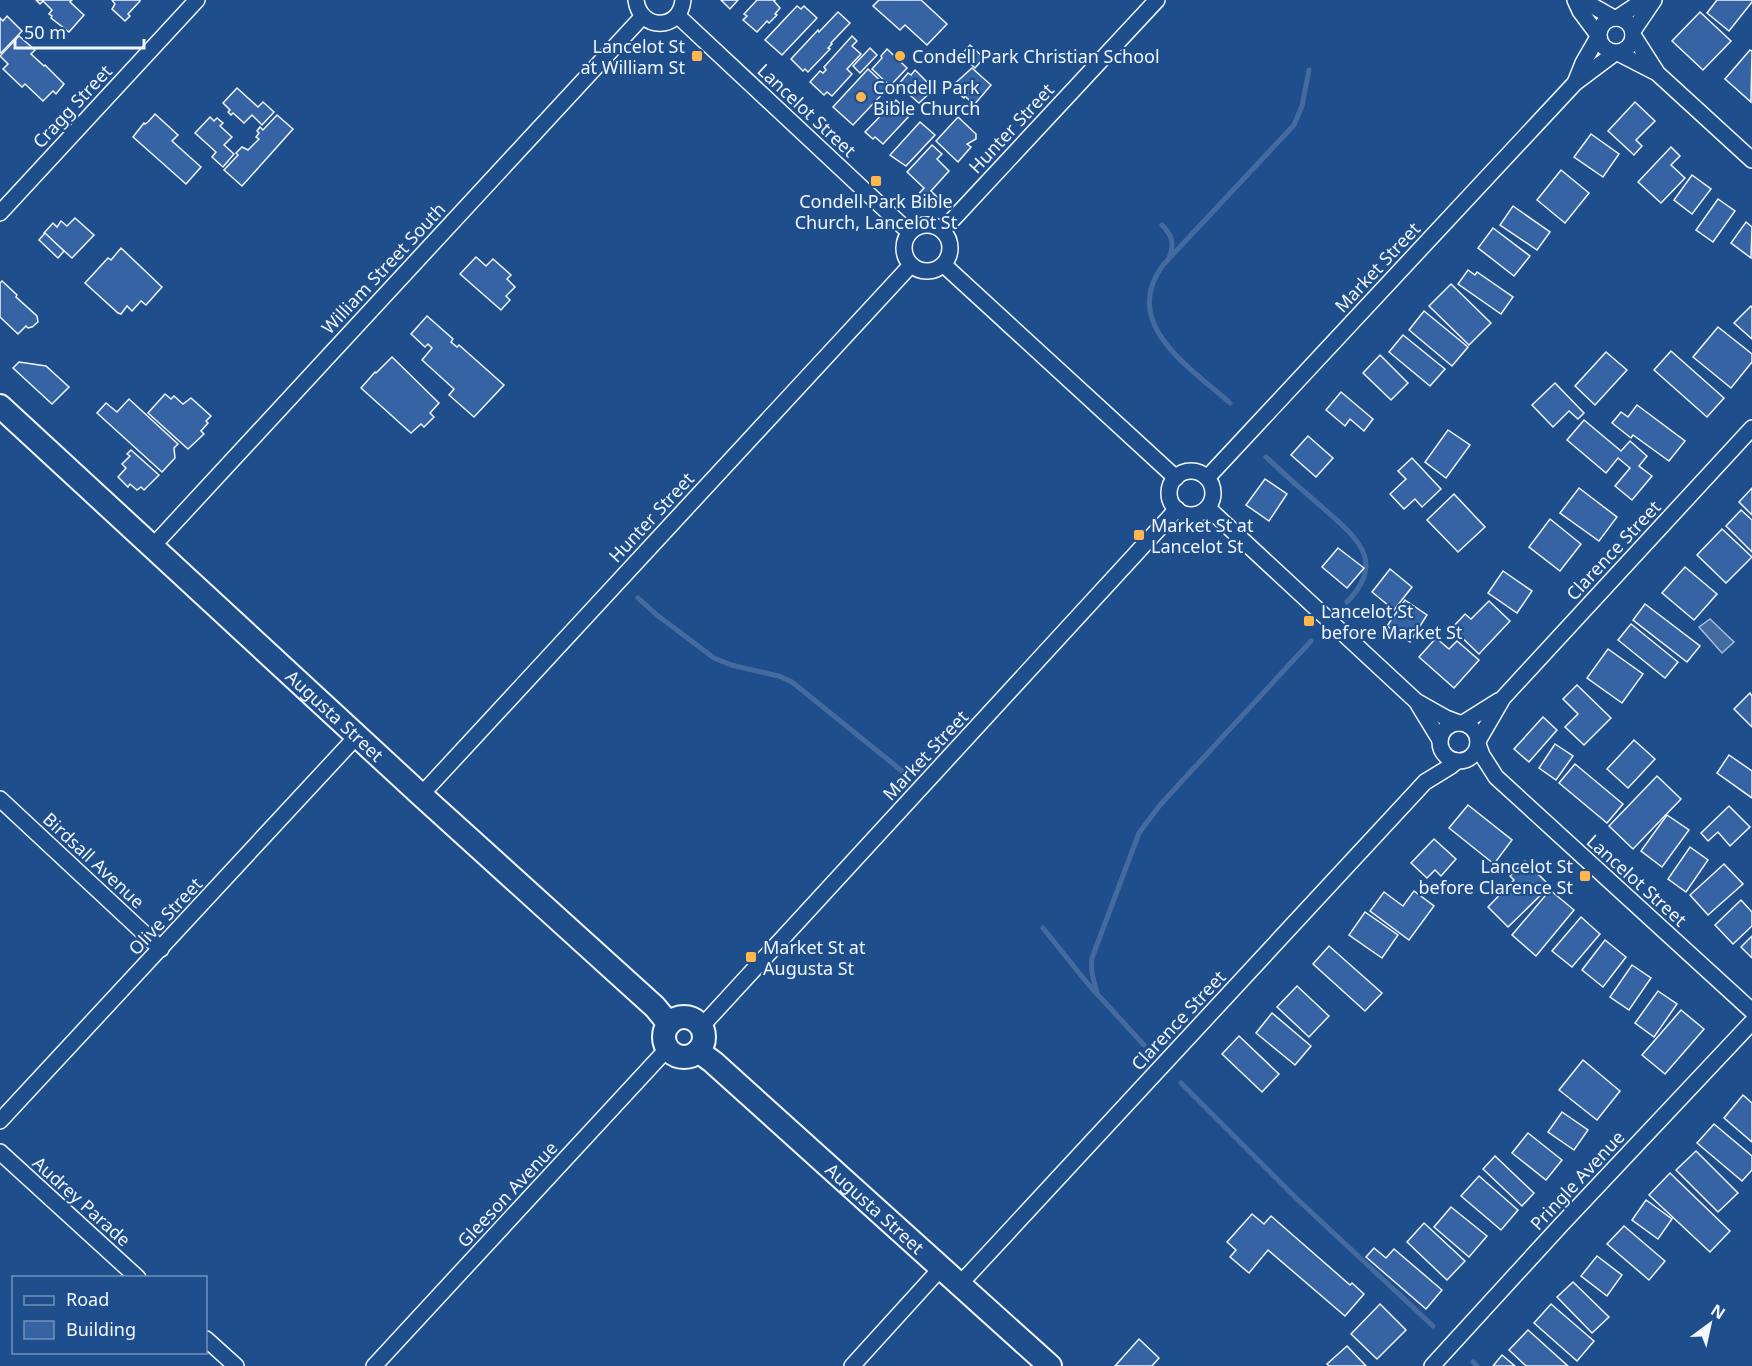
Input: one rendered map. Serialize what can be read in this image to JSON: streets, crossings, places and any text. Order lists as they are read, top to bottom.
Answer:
{
  "streets": {
    "street": [
      "Cragg Street",
      "Lancelot Street",
      "Hunter Street",
      "Market Street",
      "William Street South",
      "Clarence Street",
      "Augusta Street",
      "Birdsall Avenue",
      "Olive Street",
      "Pringle Avenue",
      "Gleeson Avenue",
      "Audrey Parade"
    ]
  },
  "crossings": [
    ["Lancelot Street", "Hunter Street"],
    ["Lancelot Street", "Clarence Street"],
    ["Hunter Street", "Augusta Street"],
    ["Market Street", "Augusta Street"],
    ["Market Street", "Gleeson Avenue"],
    ["William Street South", "Augusta Street"],
    ["Clarence Street", "Augusta Street"],
    ["Augusta Street", "Olive Street"],
    ["Augusta Street", "Gleeson Avenue"],
    ["Birdsall Avenue", "Olive Street"]
  ],
  "places": {
    "transit": [
      "Lancelot St at William St",
      "Condell Park Bible Church, Lancelot St",
      "Market St at Lancelot St",
      "Lancelot St before Market St",
      "Lancelot St before Clarence St",
      "Market St at Augusta St"
    ],
    "other": ["Condell Park Christian School", "Condell Park Bible Church"]
  },
  "legend": ["Road", "Building"],
  "scale_bar": "50 m",
  "north": "top right"
}
